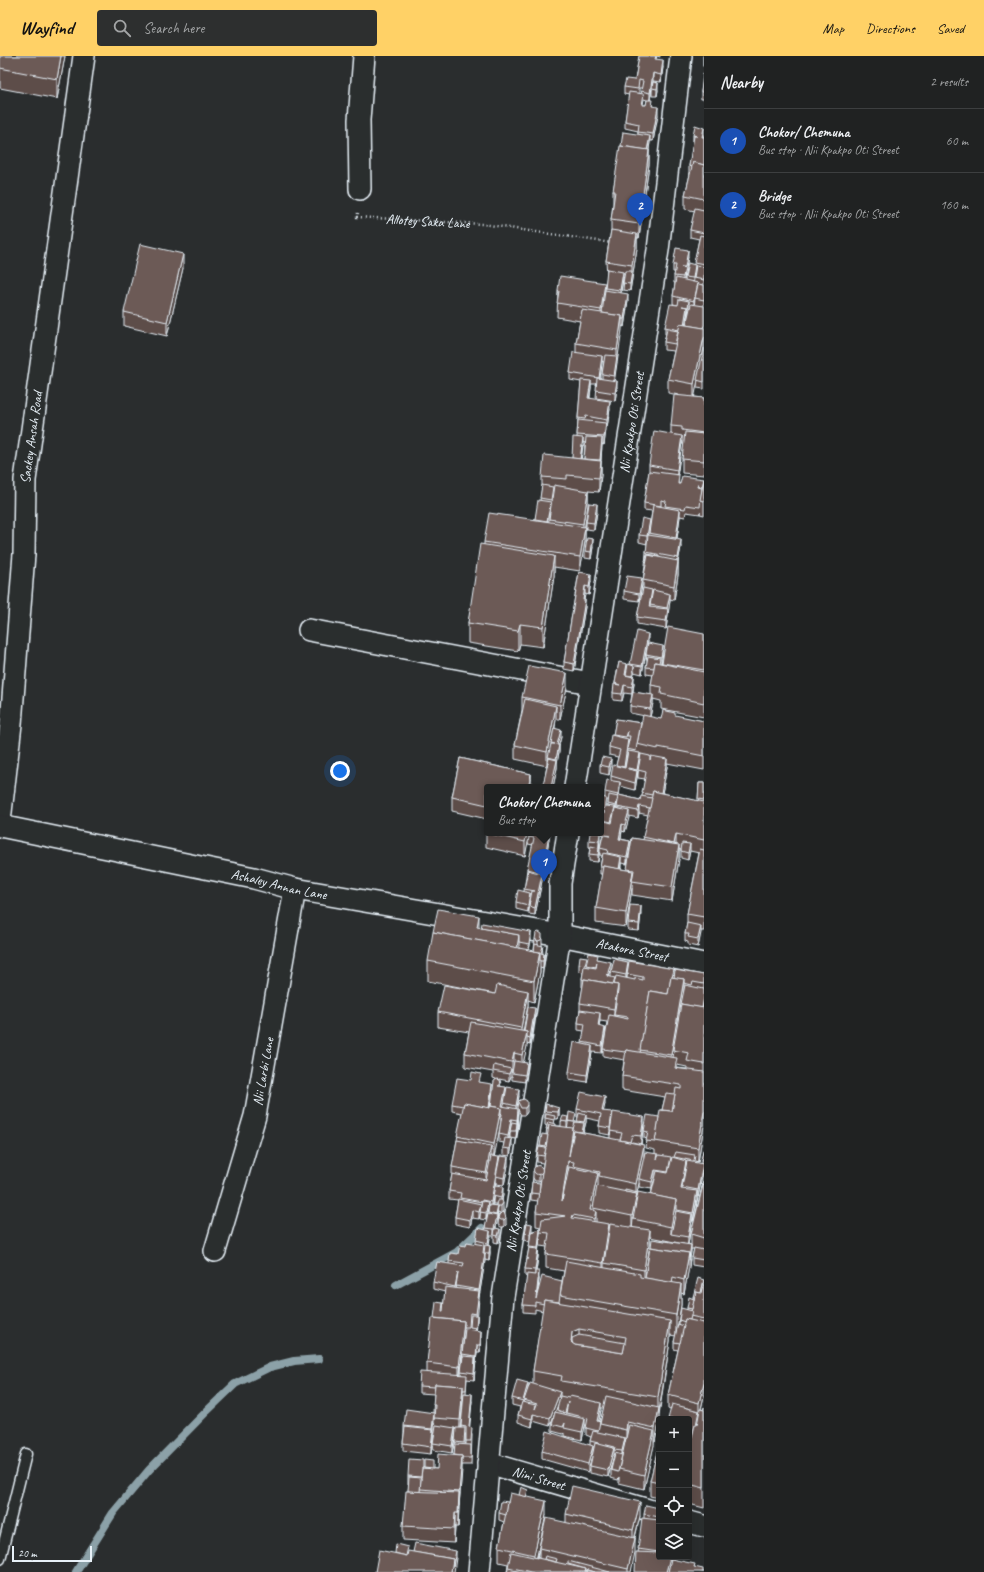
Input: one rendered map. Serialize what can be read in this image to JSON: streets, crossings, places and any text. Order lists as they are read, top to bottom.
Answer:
{
  "streets": {
    "street": [
      "Nii Kpakpo Oti Street",
      "Sackey Ansah Road",
      "Ashaley Annan Lane",
      "Atakora Street",
      "Nii Larbi Lane",
      "Nini Street"
    ],
    "path": ["Allotey Saka Lane"]
  },
  "crossings": [
    ["Nii Kpakpo Oti Street", "Ashaley Annan Lane"],
    ["Nii Kpakpo Oti Street", "Atakora Street"],
    ["Nii Kpakpo Oti Street", "Nini Street"],
    ["Ashaley Annan Lane", "Atakora Street"],
    ["Ashaley Annan Lane", "Nii Larbi Lane"]
  ],
  "scale_bar": "20 m",
  "page": {
    "header": "Wayfind",
    "search": "Search here",
    "nav": ["Map", "Directions", "Saved"],
    "heading": ["Nearby", "2 results"],
    "list": [
      {
        "mark": "1",
        "name": "Chokor/ Chemuna",
        "note": "Bus stop · Nii Kpakpo Oti Street",
        "value": "60 m"
      },
      {
        "mark": "2",
        "name": "Bridge",
        "note": "Bus stop · Nii Kpakpo Oti Street",
        "value": "160 m"
      }
    ],
    "pins": ["2", "1"],
    "popup": ["Chokor/ Chemuna", "Bus stop"],
    "map_buttons": ["+", "−"],
    "scale": "20 m"
  }
}
